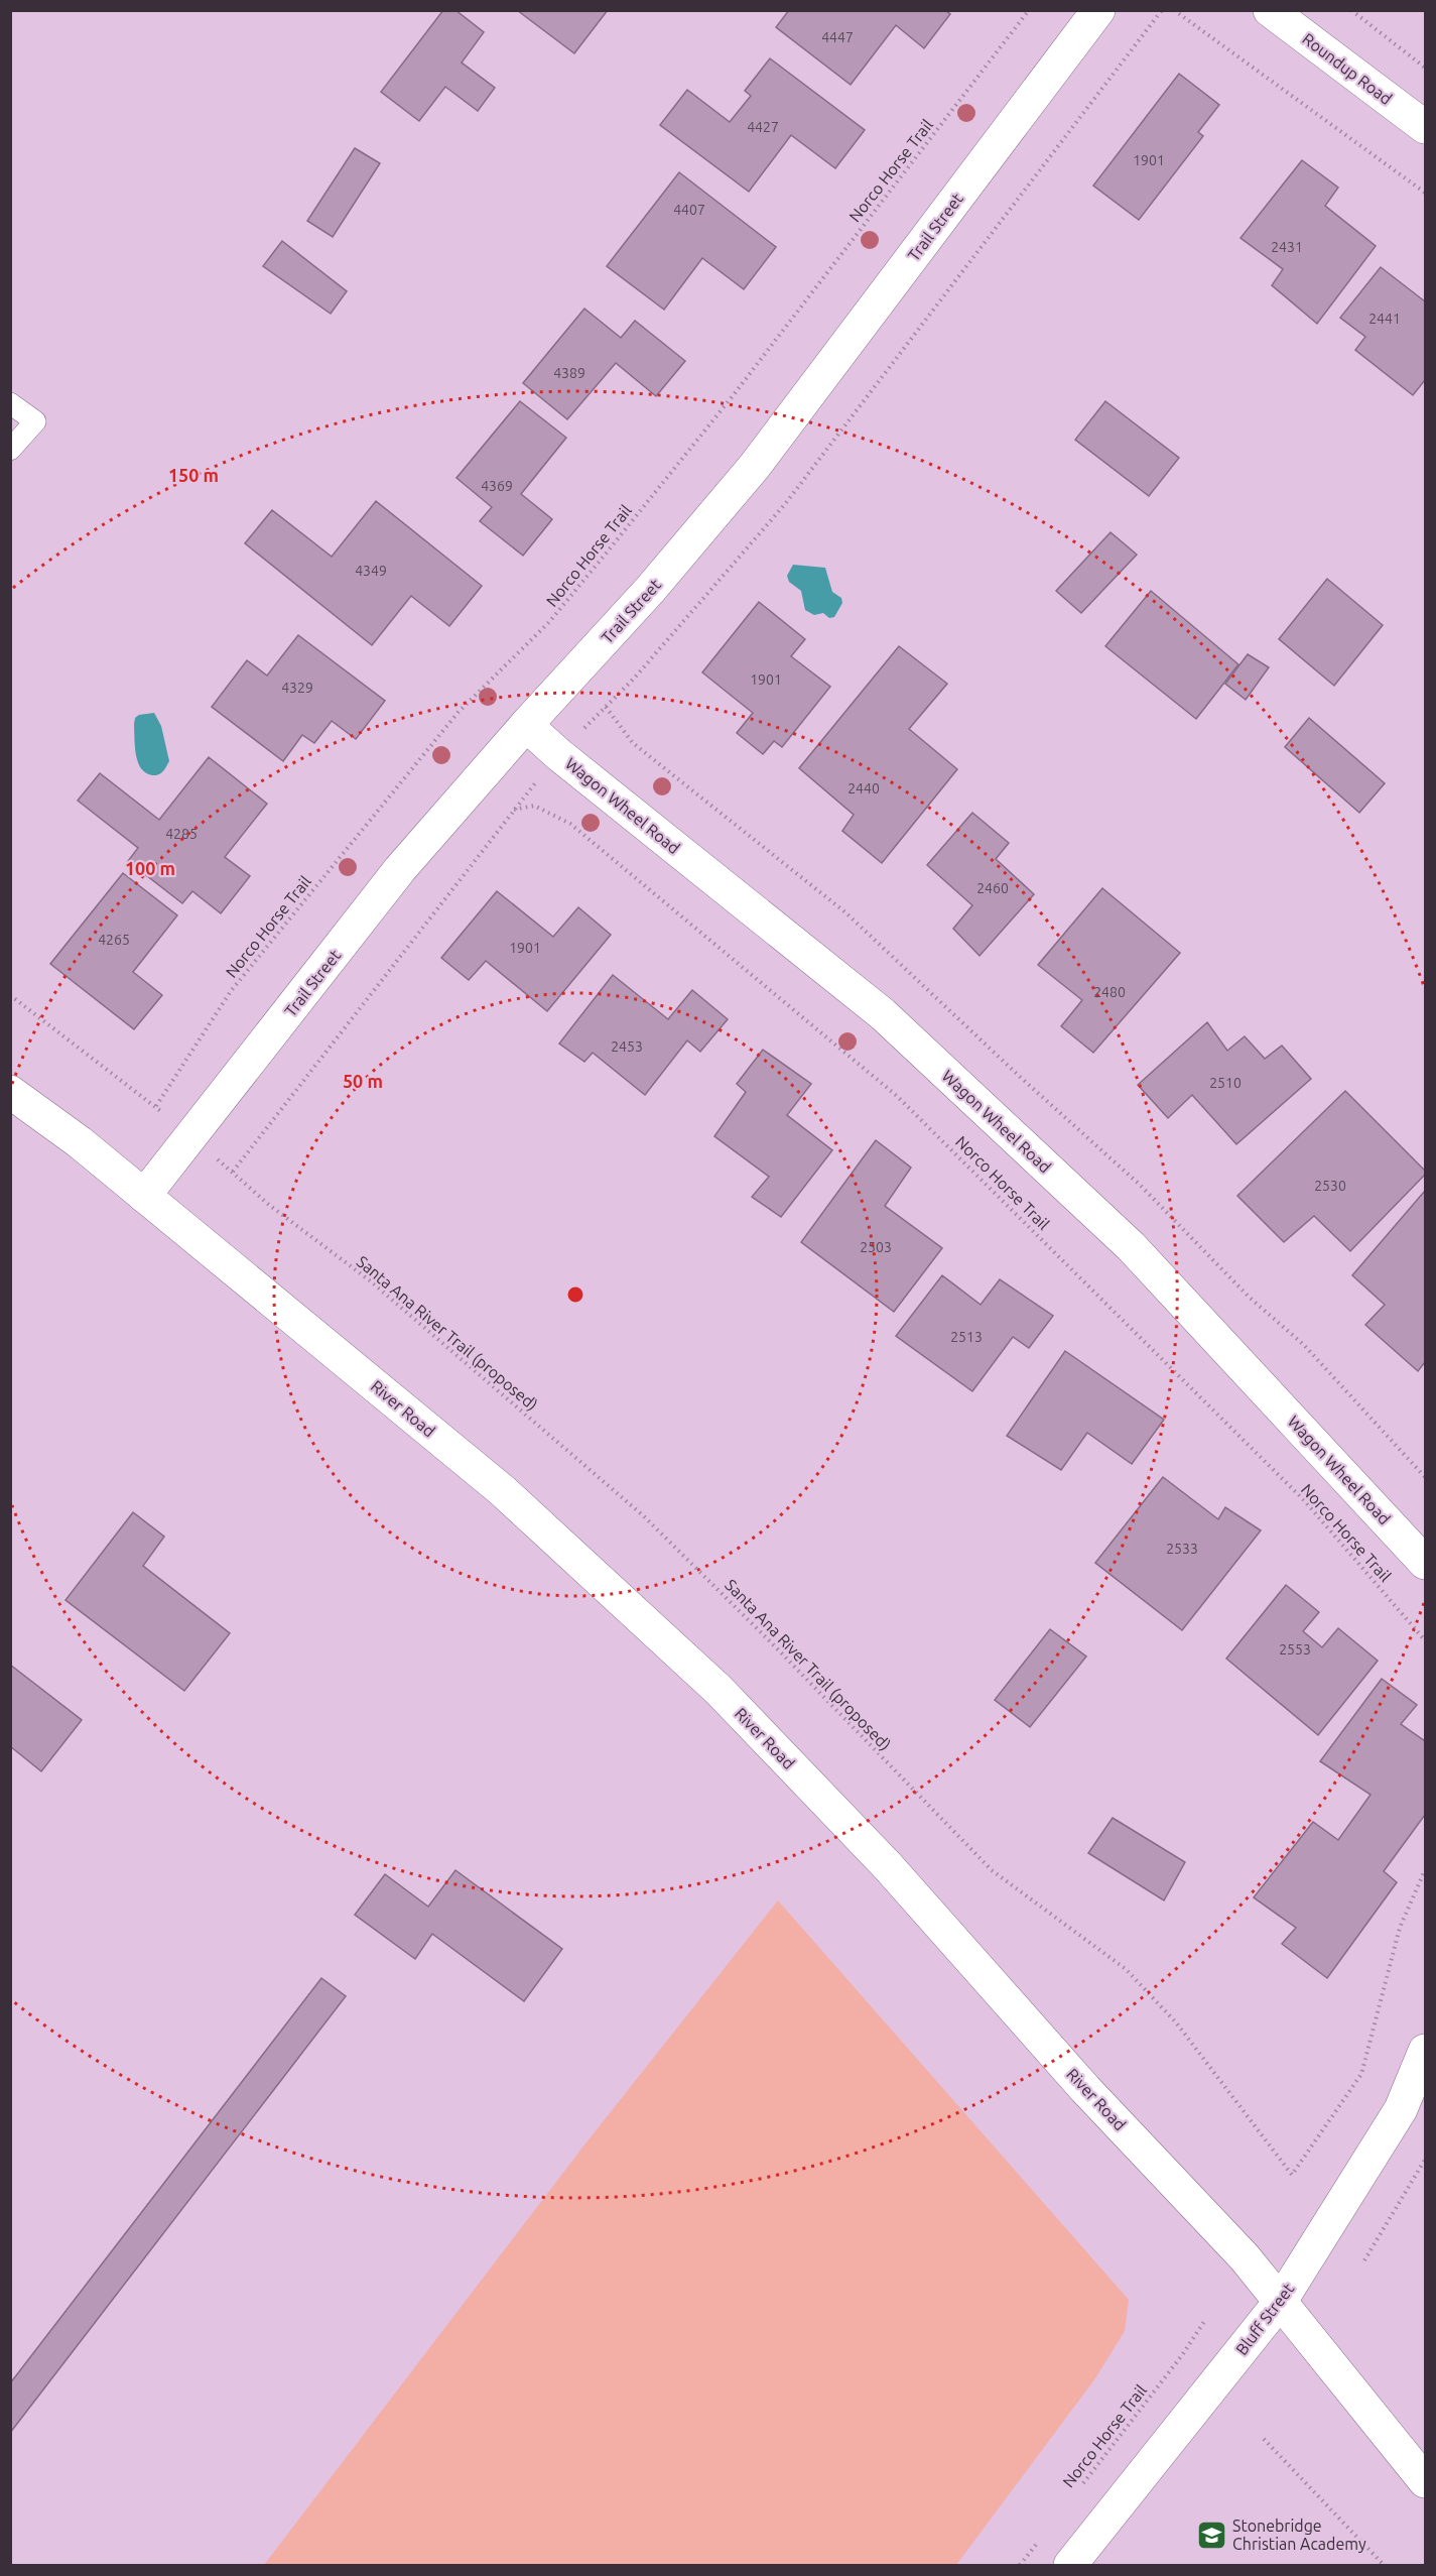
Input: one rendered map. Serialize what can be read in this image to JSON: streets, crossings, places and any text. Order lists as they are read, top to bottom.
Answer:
{
  "streets": {
    "street": [
      "Roundup Road",
      "Trail Street",
      "Wagon Wheel Road",
      "River Road",
      "Bluff Street"
    ],
    "path": ["Norco Horse Trail", "Santa Ana River Trail (proposed)"]
  },
  "crossings": [
    ["Norco Horse Trail", "Santa Ana River Trail (proposed)"],
    ["Trail Street", "Wagon Wheel Road"],
    ["Trail Street", "Santa Ana River Trail (proposed)"],
    ["Trail Street", "River Road"],
    ["River Road", "Bluff Street"]
  ],
  "places": {
    "school or university": ["Stonebridge Christian Academy"]
  },
  "house_numbers": [
    "4447",
    "4427",
    "1901",
    "4407",
    "2431",
    "2441",
    "4389",
    "4369",
    "4349",
    "1901",
    "4329",
    "2440",
    "4285",
    "2460",
    "4265",
    "1901",
    "2480",
    "2453",
    "2510",
    "2530",
    "2503",
    "2513",
    "2533",
    "2553"
  ],
  "rings": ["150 m", "100 m", "50 m"]
}
